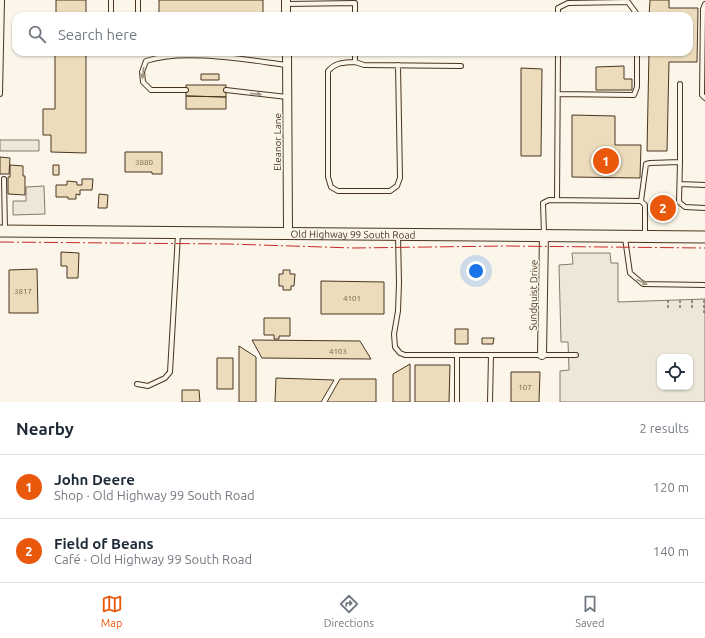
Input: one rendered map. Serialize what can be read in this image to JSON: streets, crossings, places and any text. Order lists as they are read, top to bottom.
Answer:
{
  "streets": {
    "street": ["Eleanor Lane", "Old Highway 99 South Road", "Sundquist Drive"]
  },
  "crossings": [
    ["Eleanor Lane", "Old Highway 99 South Road"],
    ["Old Highway 99 South Road", "Sundquist Drive"]
  ],
  "house_numbers": [
    "3880",
    "3817",
    "4101",
    "4103",
    "107"
  ],
  "page": {
    "search": "Search here",
    "pins": ["1", "2"],
    "heading": ["Nearby", "2 results"],
    "list": [
      {
        "mark": "1",
        "name": "John Deere",
        "note": "Shop · Old Highway 99 South Road",
        "value": "120 m"
      },
      {
        "mark": "2",
        "name": "Field of Beans",
        "note": "Café · Old Highway 99 South Road",
        "value": "140 m"
      }
    ],
    "nav": ["Map", "Directions", "Saved"]
  }
}
